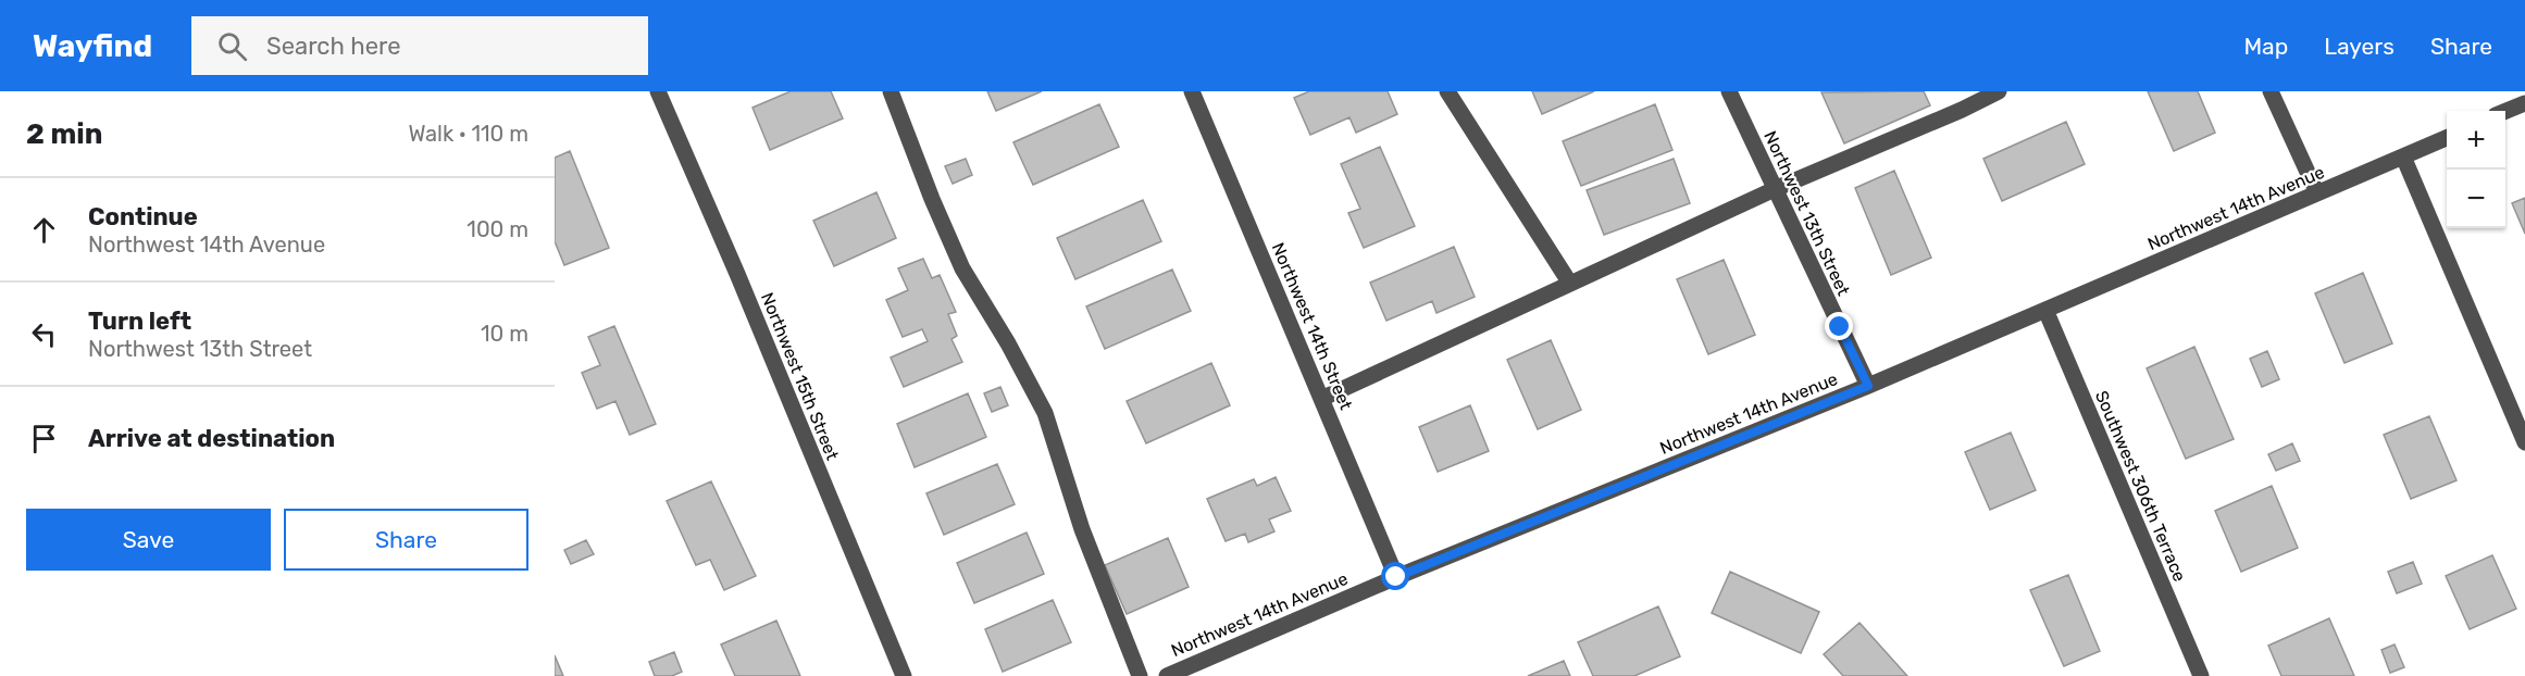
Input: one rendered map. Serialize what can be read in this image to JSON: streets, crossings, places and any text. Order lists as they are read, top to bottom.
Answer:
{
  "streets": {
    "street": [
      "Northwest 14th Avenue",
      "Northwest 13th Street",
      "Northwest 14th Street",
      "Northwest 15th Street",
      "Southwest 306th Terrace"
    ]
  },
  "crossings": [
    ["Northwest 14th Avenue", "Northwest 13th Street"],
    ["Northwest 14th Avenue", "Northwest 14th Street"],
    ["Northwest 14th Avenue", "Southwest 306th Terrace"]
  ],
  "page": {
    "header": "Wayfind",
    "search": "Search here",
    "nav": ["Map", "Layers", "Share"],
    "heading": ["2 min", "Walk · 110 m"],
    "map_buttons": ["+", "−"],
    "list": [
      ["Continue", "Northwest 14th Avenue", "100 m"],
      ["Turn left", "Northwest 13th Street", "10 m"],
      "Arrive at destination"
    ],
    "buttons": ["Save", "Share"]
  }
}
